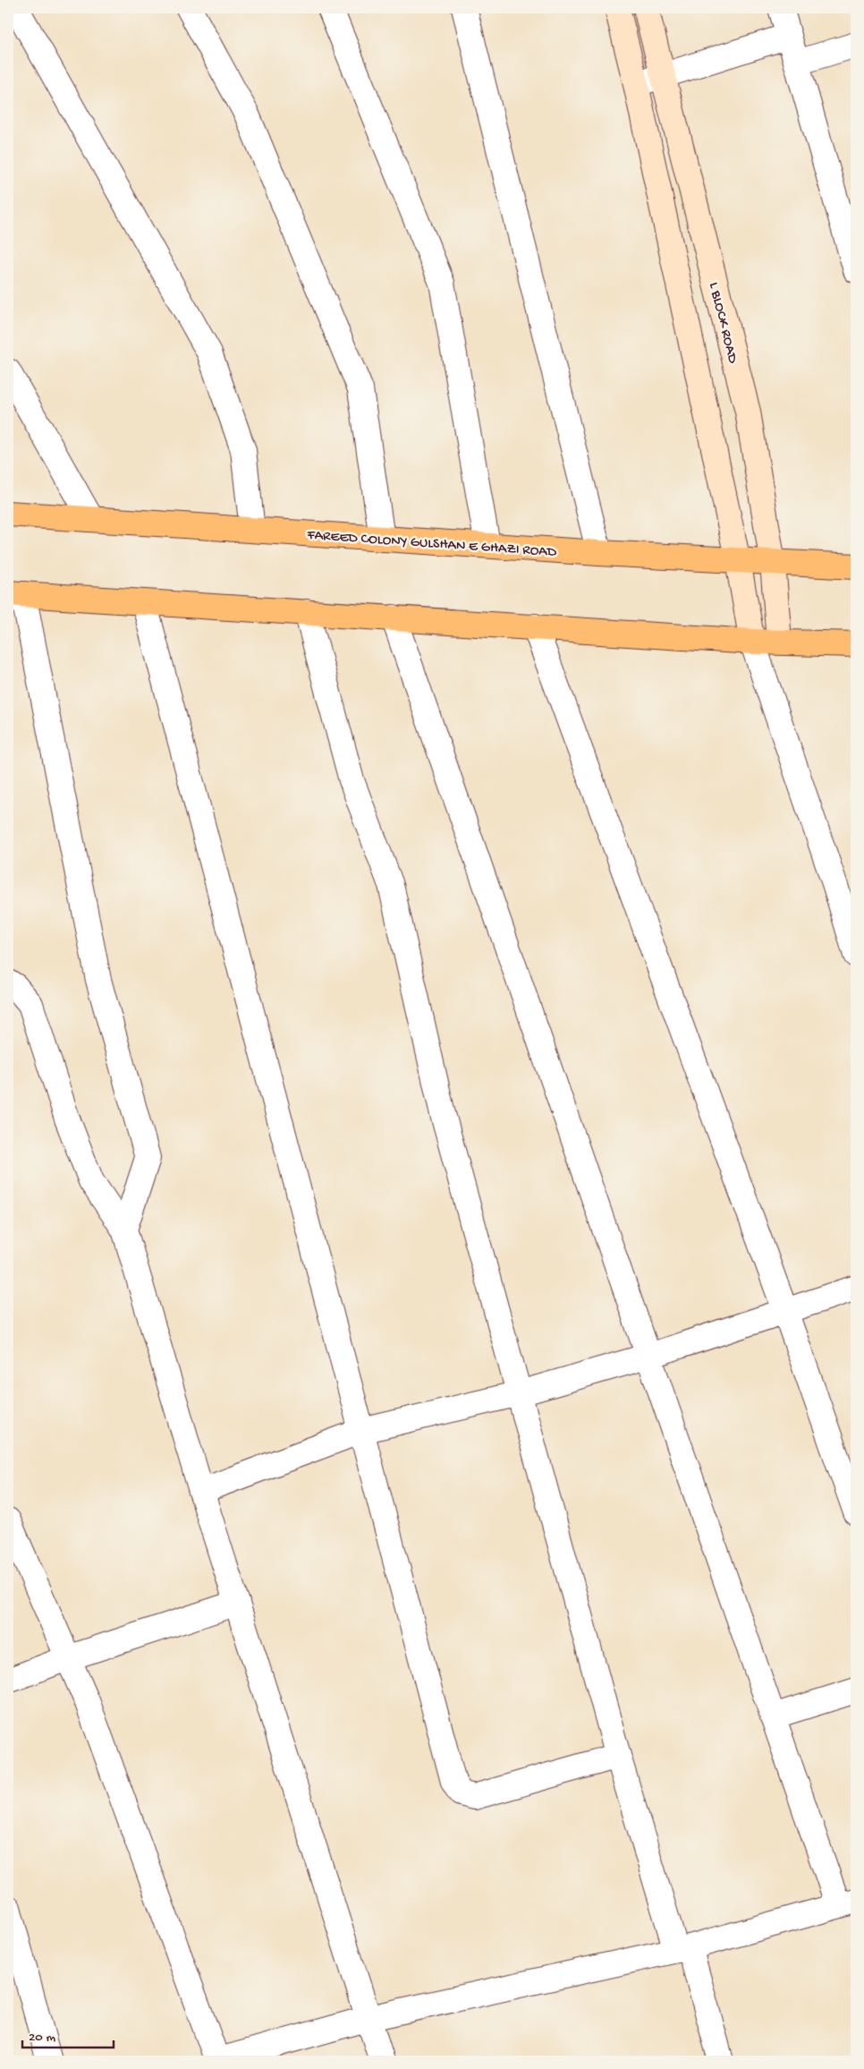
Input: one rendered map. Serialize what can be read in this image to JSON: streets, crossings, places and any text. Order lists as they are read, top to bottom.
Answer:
{
  "streets": {
    "main road": ["L BLOCK ROAD", "FAREED COLONY GULSHAN E GHAZI ROAD"]
  },
  "crossings": [
    ["L BLOCK ROAD", "FAREED COLONY GULSHAN E GHAZI ROAD"]
  ],
  "scale_bar": "20 m"
}
